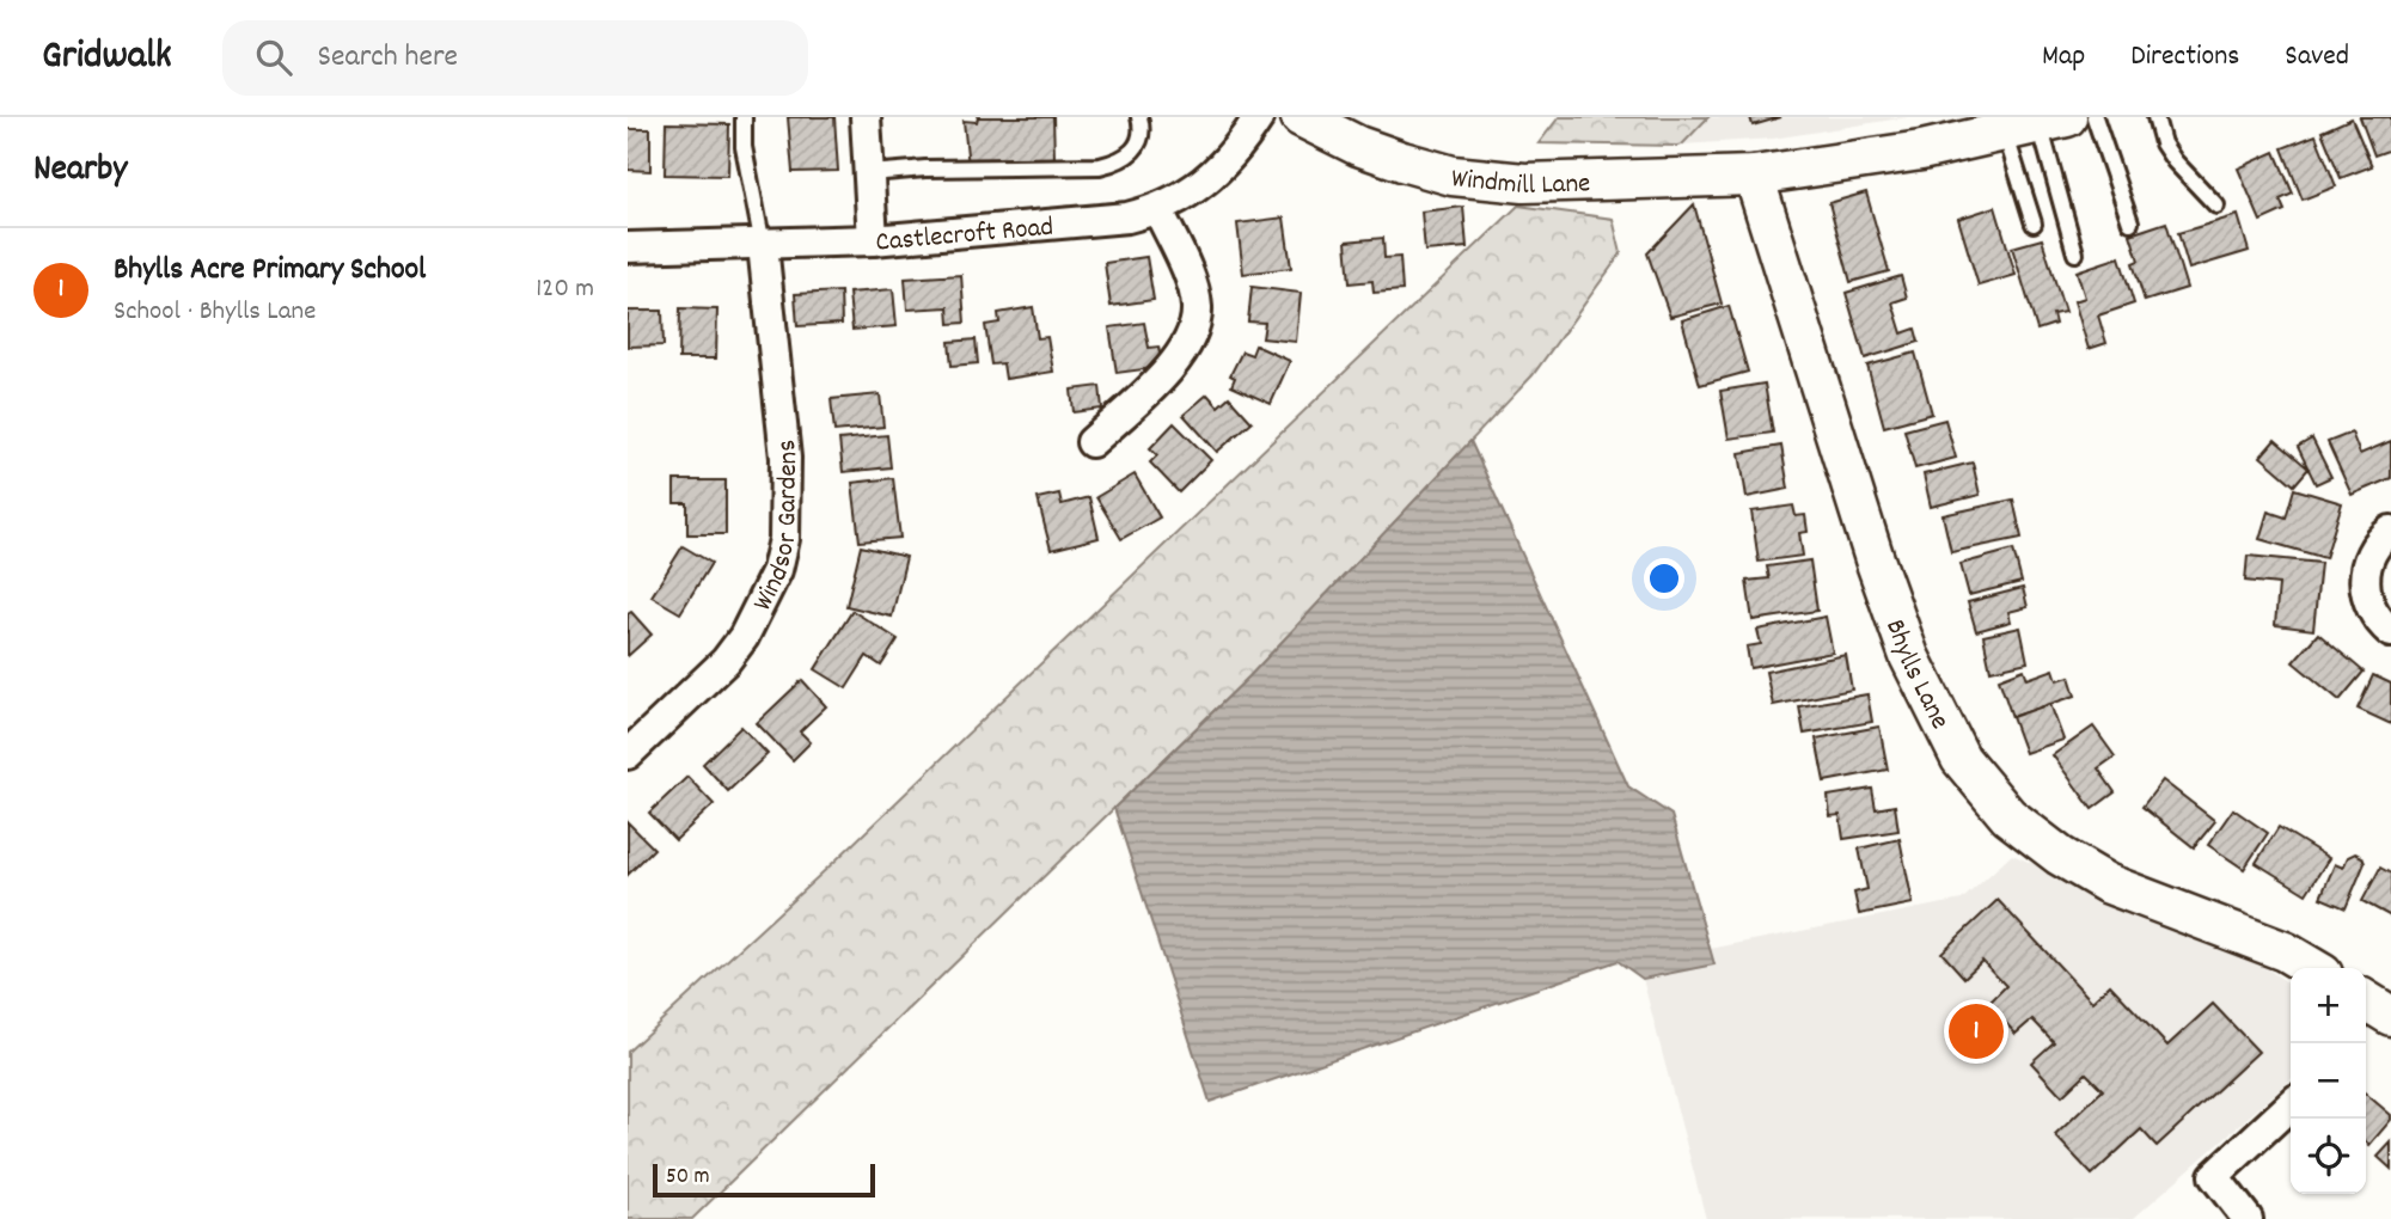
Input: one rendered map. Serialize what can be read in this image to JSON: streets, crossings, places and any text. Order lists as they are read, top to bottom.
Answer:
{
  "streets": {
    "street": [
      "Windmill Lane",
      "Castlecroft Road",
      "Windsor Gardens",
      "Bhylls Lane"
    ]
  },
  "crossings": [
    ["Windmill Lane", "Bhylls Lane"],
    ["Castlecroft Road", "Windsor Gardens"]
  ],
  "scale_bar": "50 m",
  "page": {
    "header": "Gridwalk",
    "search": "Search here",
    "nav": ["Map", "Directions", "Saved"],
    "heading": "Nearby",
    "list": [
      {
        "mark": "1",
        "name": "Bhylls Acre Primary School",
        "note": "School · Bhylls Lane",
        "value": "120 m"
      }
    ],
    "map_buttons": ["+", "−"],
    "pins": "1",
    "scale": "50 m"
  }
}
